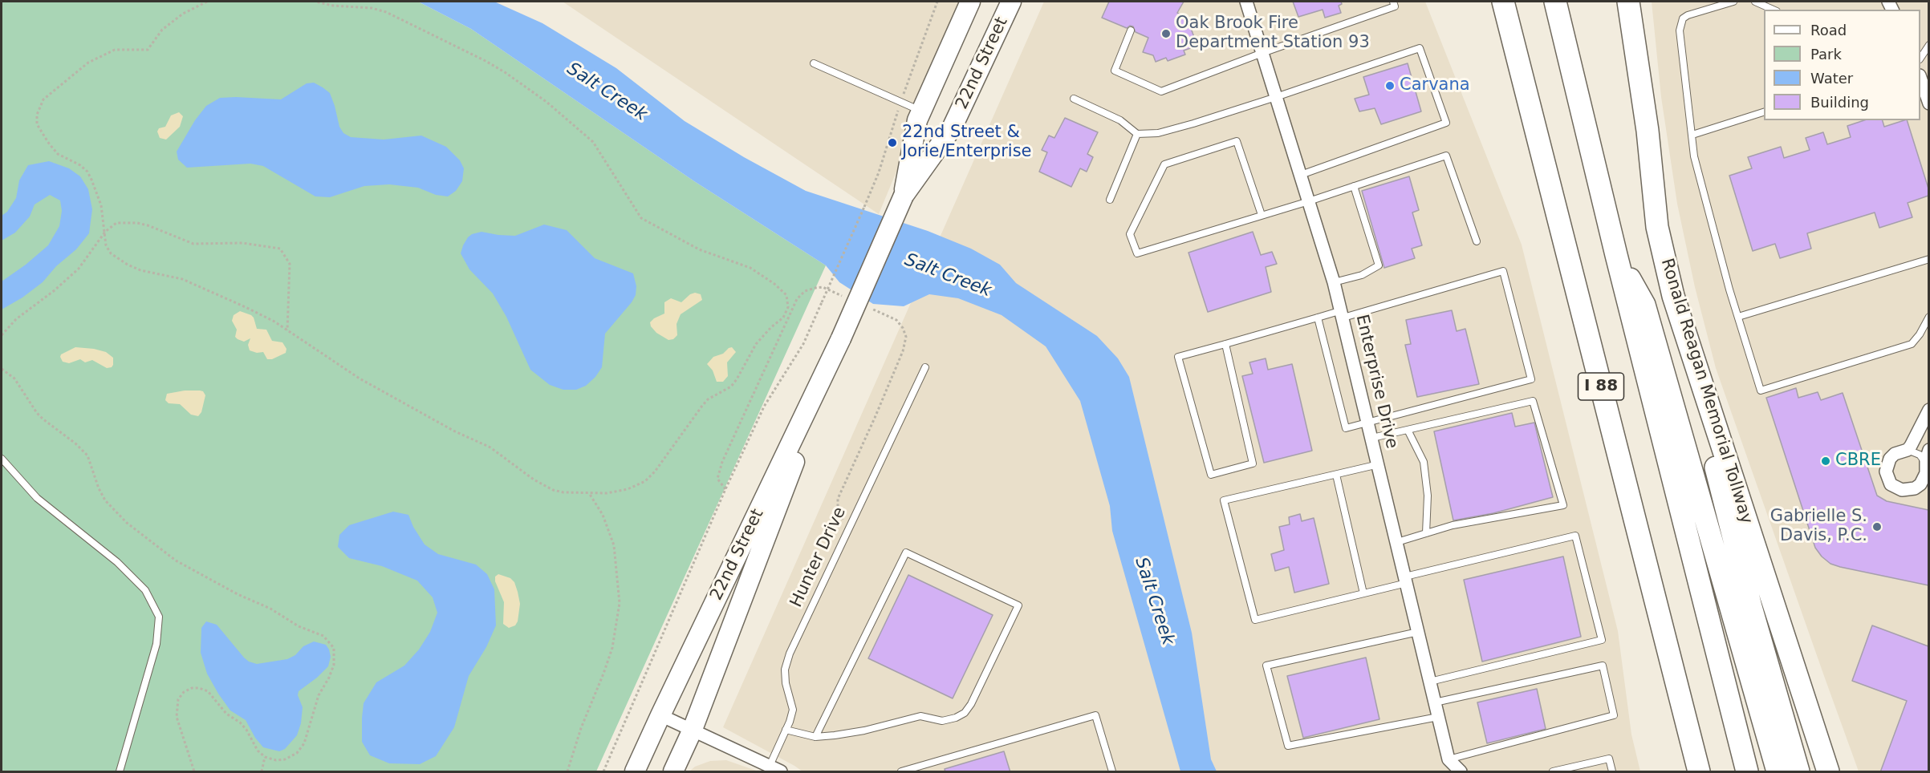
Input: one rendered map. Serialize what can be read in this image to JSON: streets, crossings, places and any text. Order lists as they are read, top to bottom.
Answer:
{
  "streets": {
    "highway": ["I 88", "Ronald Reagan Memorial Tollway"],
    "main road": ["22nd Street"],
    "street": ["Enterprise Drive"],
    "lane": ["Hunter Drive"]
  },
  "water": ["Salt Creek"],
  "places": [
    "Oak Brook Fire Department Station 93",
    "Carvana",
    "22nd Street & Jorie/Enterprise",
    "CBRE",
    "Gabrielle S. Davis, P.C."
  ],
  "legend": [
    "Road",
    "Park",
    "Water",
    "Building"
  ]
}
